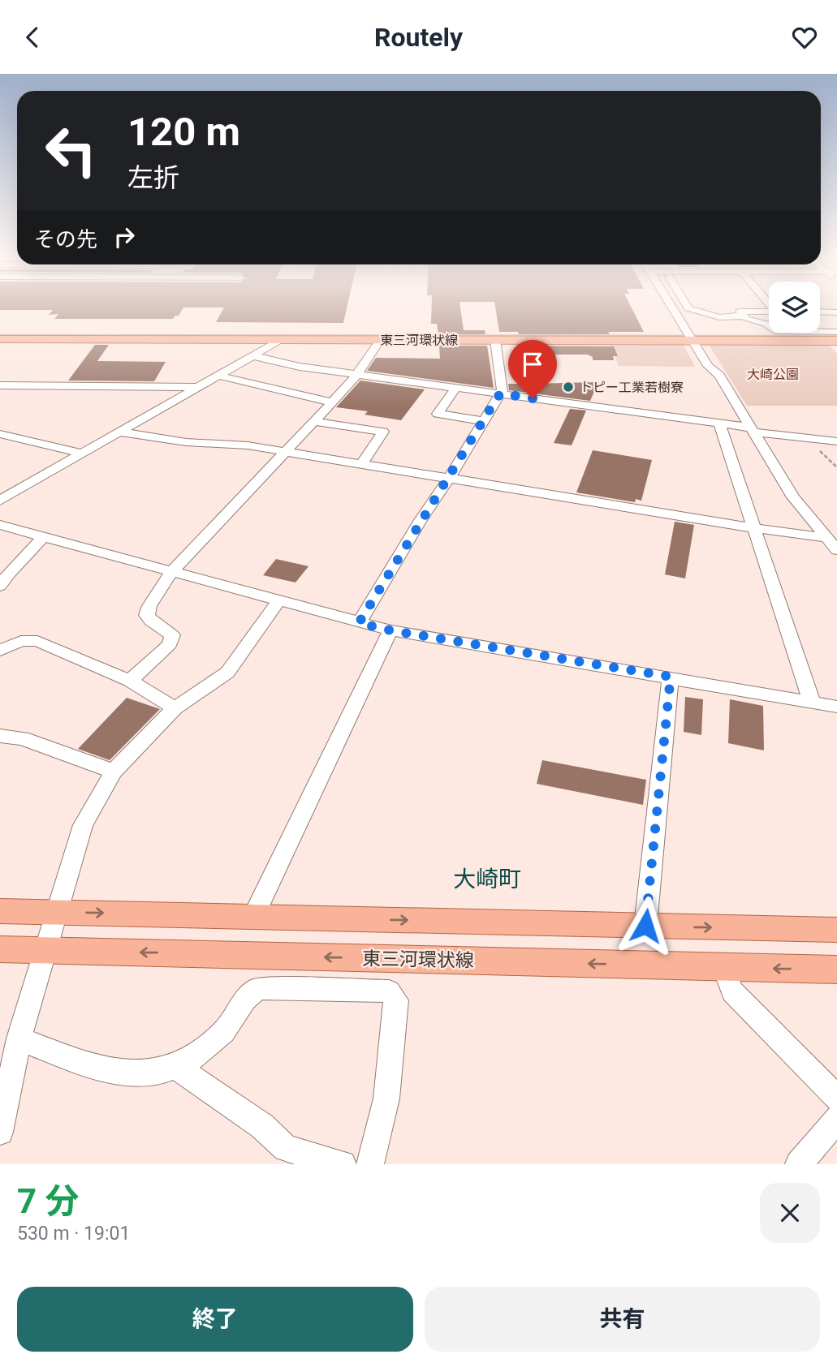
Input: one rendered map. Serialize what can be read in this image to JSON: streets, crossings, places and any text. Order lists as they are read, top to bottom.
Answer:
{
  "streets": {
    "main road": ["東三河環状線"]
  },
  "districts": ["大崎町"],
  "parks": ["大崎公園"],
  "places": ["トピー工業若樹寮"],
  "page": {
    "header": "Routely",
    "turn": ["120 m", "左折"],
    "then": "その先",
    "heading": ["7 分", "530 m · 19:01"],
    "buttons": ["終了", "共有"]
  }
}
